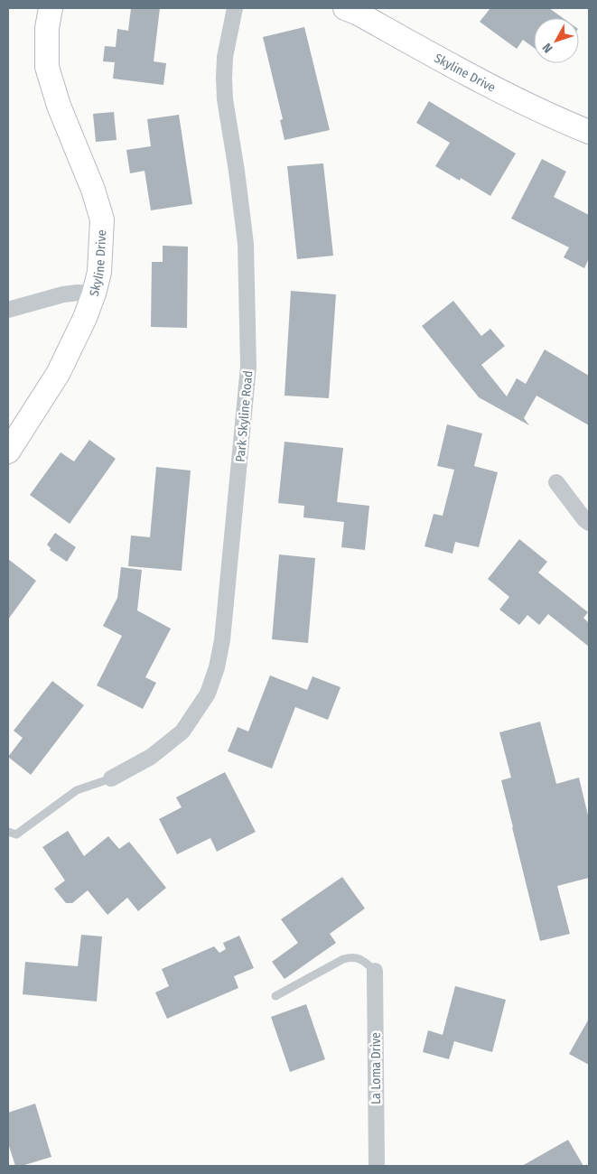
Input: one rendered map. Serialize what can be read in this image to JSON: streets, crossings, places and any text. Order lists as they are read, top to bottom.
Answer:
{
  "streets": {
    "street": ["Skyline Drive", "Park Skyline Road", "La Loma Drive"]
  },
  "north": "bottom left"
}
